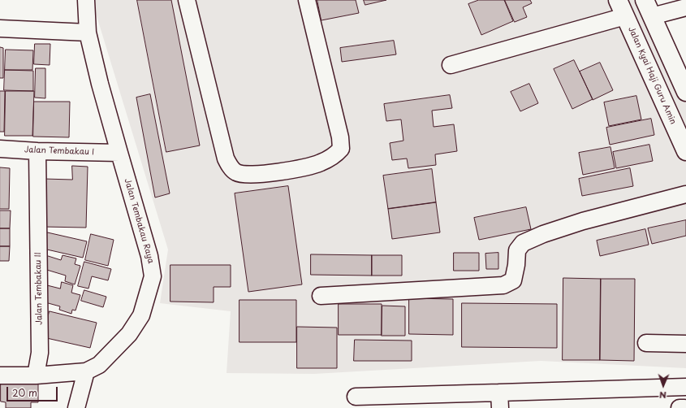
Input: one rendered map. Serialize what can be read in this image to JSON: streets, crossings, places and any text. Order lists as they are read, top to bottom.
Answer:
{
  "streets": {
    "main road": ["Jalan Kyai Haji Guru Amin"],
    "street": ["Jalan Tembakau I", "Jalan Tembakau Raya", "Jalan Tembakau II"]
  },
  "crossings": [
    ["Jalan Tembakau I", "Jalan Tembakau Raya"],
    ["Jalan Tembakau I", "Jalan Tembakau II"]
  ],
  "scale_bar": "20 m",
  "north": "bottom"
}
